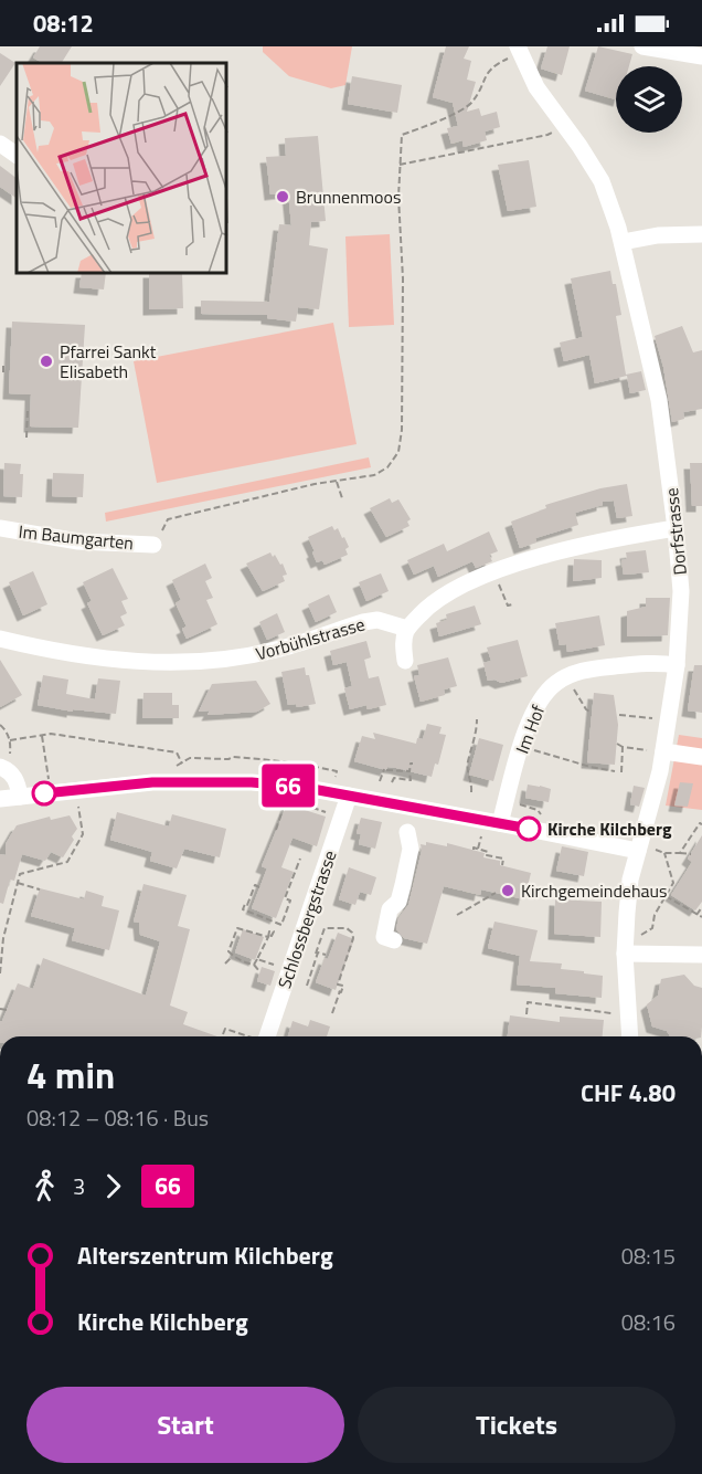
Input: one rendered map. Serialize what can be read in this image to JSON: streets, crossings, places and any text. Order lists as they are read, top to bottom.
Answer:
{
  "streets": {
    "street": [
      "Dorfstrasse",
      "Im Baumgarten",
      "Vorbühlstrasse",
      "Im Hof",
      "Schlossbergstrasse"
    ]
  },
  "crossings": [
    ["Dorfstrasse", "Im Hof"]
  ],
  "places": [
    "Brunnenmoos",
    "Pfarrei Sankt Elisabeth",
    "Kirche Kilchberg",
    "Kirchgemeindehaus"
  ],
  "lines": ["bus line 66"],
  "page": {
    "status": "08:12",
    "on_map": "66",
    "heading": ["4 min", "08:12 – 08:16 · Bus", "CHF 4.80"],
    "legs": ["3", "66"],
    "list": [
      {
        "name": "Alterszentrum Kilchberg",
        "value": "08:15"
      },
      {
        "name": "Kirche Kilchberg",
        "value": "08:16"
      }
    ],
    "buttons": ["Start", "Tickets"]
  }
}
